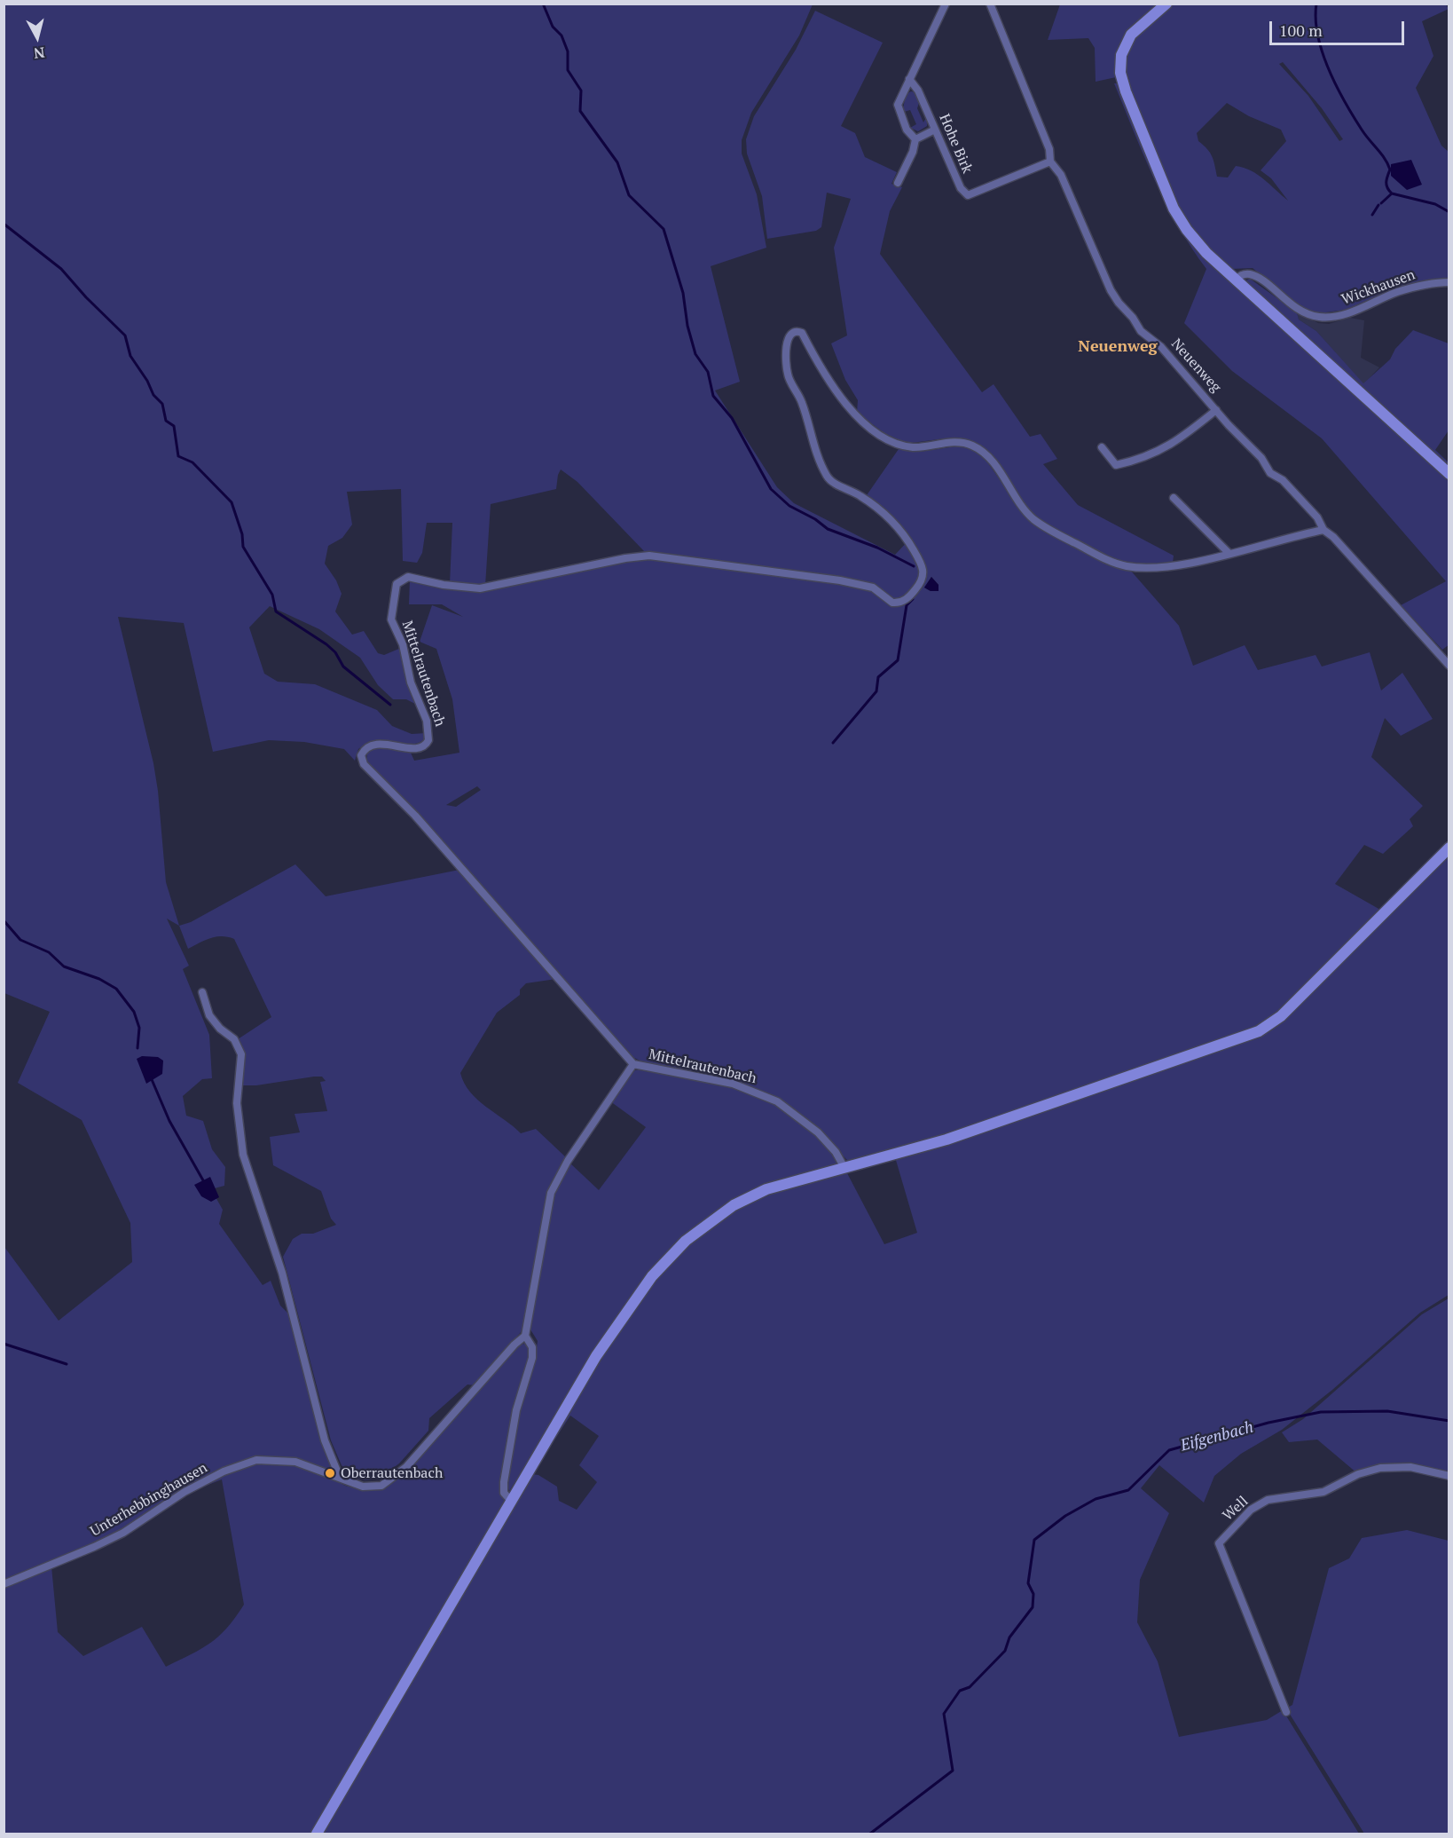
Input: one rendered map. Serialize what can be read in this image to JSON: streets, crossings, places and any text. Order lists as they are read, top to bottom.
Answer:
{
  "streets": {
    "street": [
      "Hohe Birk",
      "Wickhausen",
      "Neuenweg",
      "Mittelrautenbach",
      "Unterhebbinghausen",
      "Well"
    ]
  },
  "crossings": [
    ["Hohe Birk", "Neuenweg"]
  ],
  "districts": ["Neuenweg"],
  "water": ["Eifgenbach"],
  "places": ["Oberrautenbach"],
  "scale_bar": "100 m",
  "north": "bottom"
}
